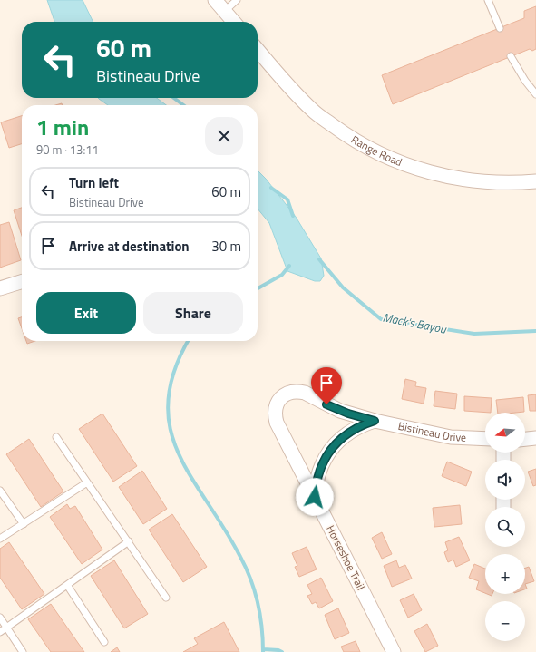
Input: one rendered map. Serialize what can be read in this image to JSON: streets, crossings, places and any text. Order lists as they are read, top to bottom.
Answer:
{
  "streets": {
    "street": ["Range Road", "Bistineau Drive", "Horseshoe Trail"]
  },
  "crossings": [
    ["Bistineau Drive", "Horseshoe Trail"]
  ],
  "water": ["Mack's Bayou"],
  "north": "left",
  "page": {
    "turn": ["60 m", "Bistineau Drive"],
    "heading": ["1 min", "90 m · 13:11"],
    "list": [
      {
        "name": "Turn left",
        "note": "Bistineau Drive",
        "value": "60 m"
      },
      {
        "name": "Arrive at destination",
        "value": "30 m"
      }
    ],
    "buttons": ["Exit", "Share"],
    "map_buttons": ["+", "−"]
  }
}
